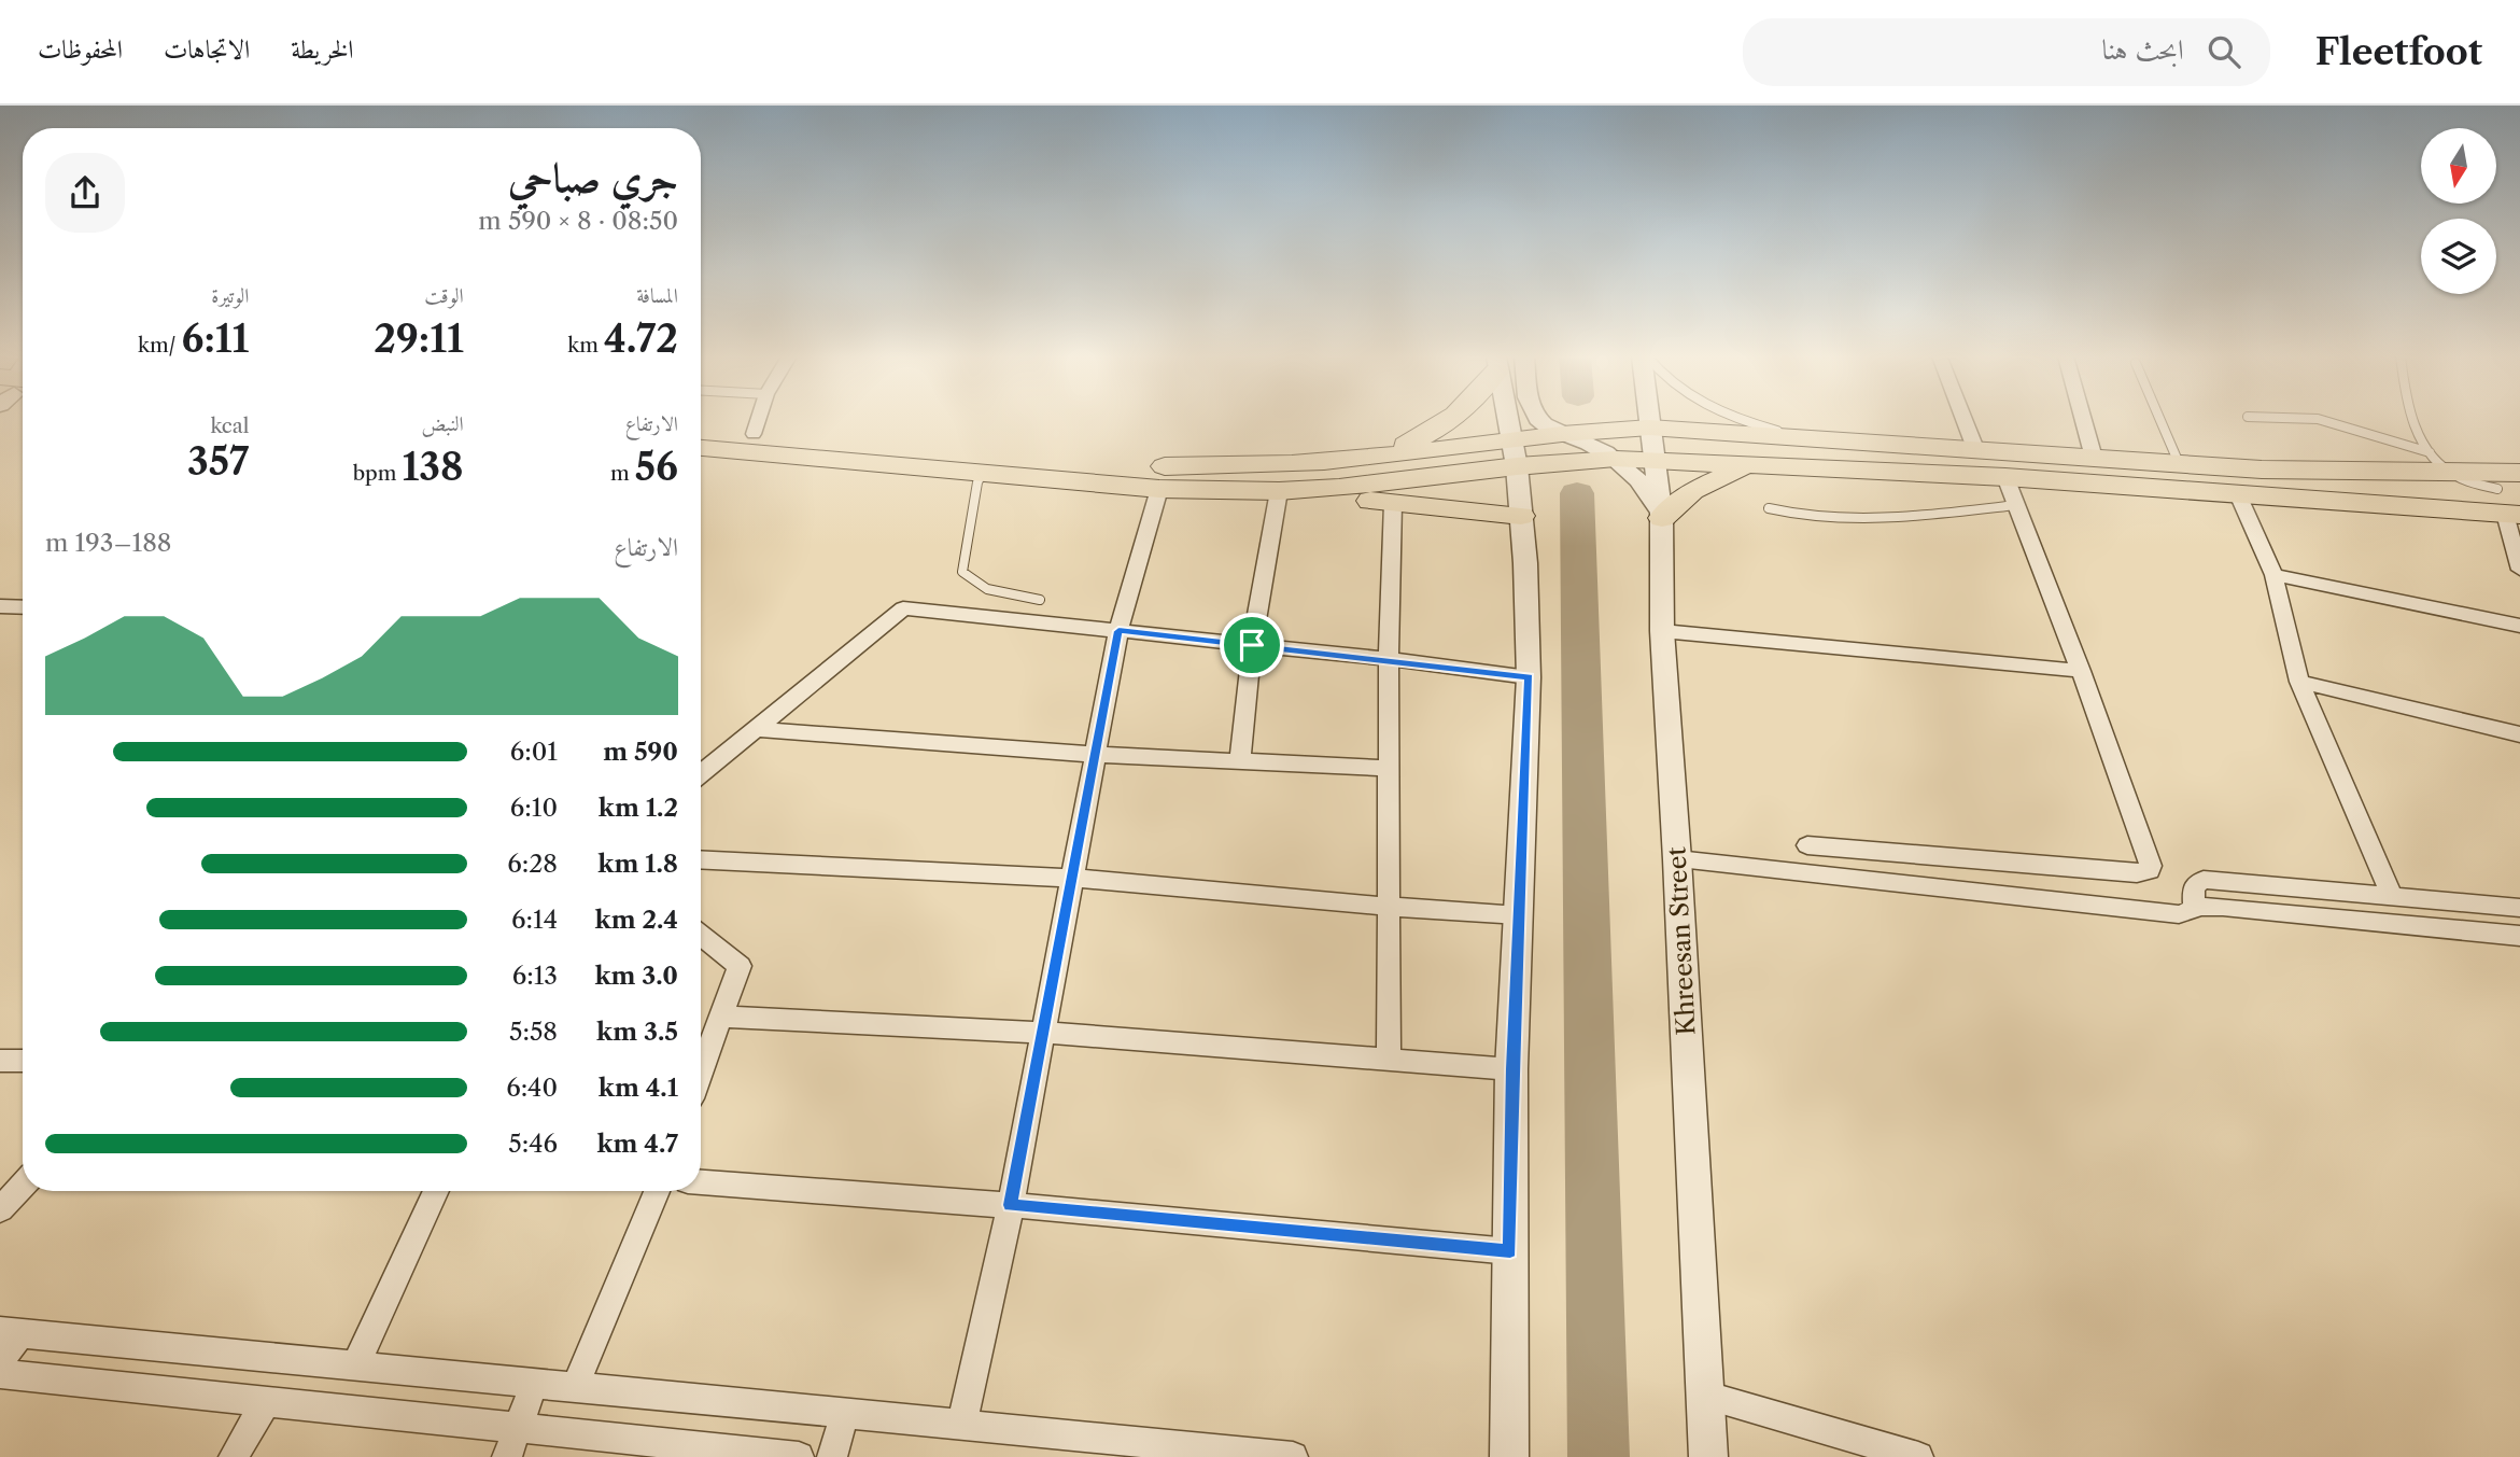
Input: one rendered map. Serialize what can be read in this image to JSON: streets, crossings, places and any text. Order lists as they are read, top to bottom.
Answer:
{
  "streets": {
    "street": ["Khreesan Street"]
  },
  "north": "bottom",
  "page": {
    "header": "Fleetfoot",
    "search": "ابحث هنا",
    "nav": ["الخريطة", "الاتجاهات", "المحفوظات"],
    "heading": ["جري صباحي", "08:50 · 8 × 590 m"],
    "stats": [
      ["المسافة", "4.72 km"],
      ["الوقت", "29:11"],
      ["الوتيرة", "6:11 /km"],
      ["الارتفاع", "56 m"],
      ["النبض", "138 bpm"],
      ["kcal", "357"]
    ],
    "chart": ["الارتفاع", "188–193 m"],
    "list": [
      {
        "name": "590 m",
        "note": "6:01"
      },
      {
        "name": "1.2 km",
        "note": "6:10"
      },
      {
        "name": "1.8 km",
        "note": "6:28"
      },
      {
        "name": "2.4 km",
        "note": "6:14"
      },
      {
        "name": "3.0 km",
        "note": "6:13"
      },
      {
        "name": "3.5 km",
        "note": "5:58"
      },
      {
        "name": "4.1 km",
        "note": "6:40"
      },
      {
        "name": "4.7 km",
        "note": "5:46"
      }
    ]
  }
}
